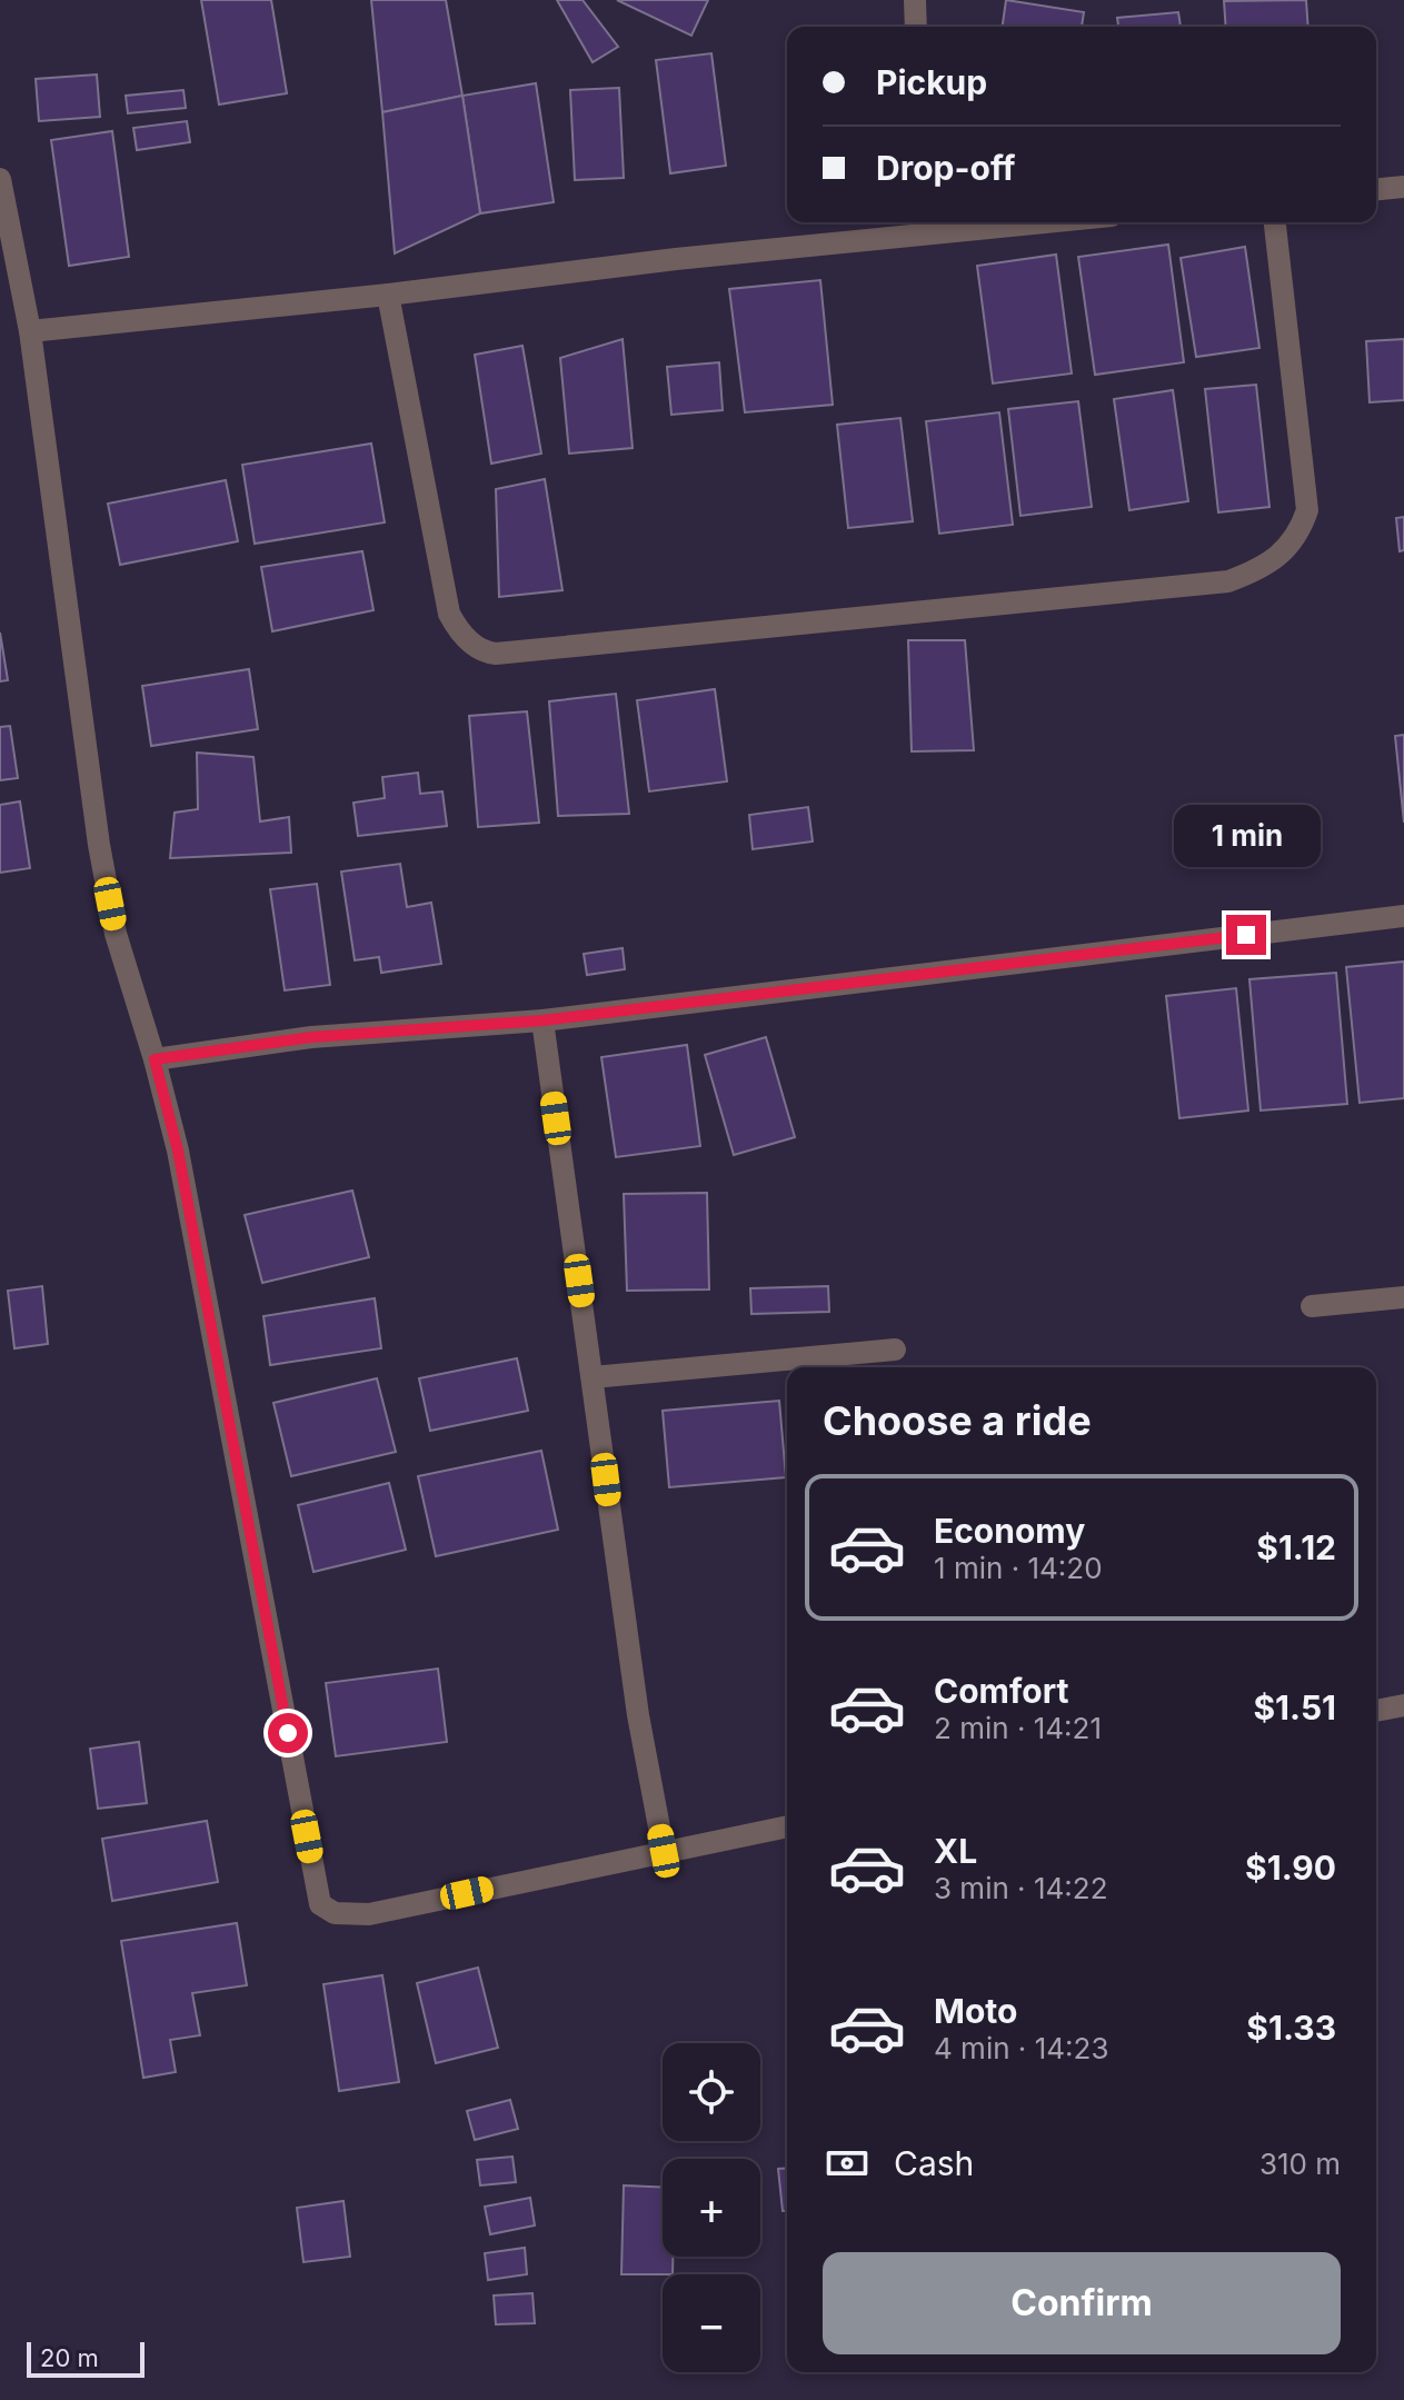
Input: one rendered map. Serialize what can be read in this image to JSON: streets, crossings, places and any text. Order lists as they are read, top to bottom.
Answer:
{
  "scale_bar": "20 m",
  "page": {
    "banner": ["Pickup", "Drop-off"],
    "bubble": "1 min",
    "heading": "Choose a ride",
    "list": [
      {
        "name": "Economy",
        "note": "1 min · 14:20",
        "value": "$1.12"
      },
      {
        "name": "Comfort",
        "note": "2 min · 14:21",
        "value": "$1.51"
      },
      {
        "name": "XL",
        "note": "3 min · 14:22",
        "value": "$1.90"
      },
      {
        "name": "Moto",
        "note": "4 min · 14:23",
        "value": "$1.33"
      }
    ],
    "map_buttons": ["+", "−"],
    "pay": ["Cash", "310 m"],
    "buttons": "Confirm",
    "scale": "20 m"
  }
}
